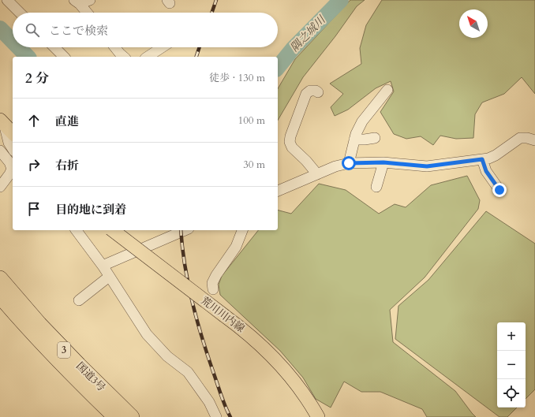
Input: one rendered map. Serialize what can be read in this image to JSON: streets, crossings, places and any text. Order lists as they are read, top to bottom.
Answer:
{
  "streets": {
    "highway": ["3", "国道3号"],
    "main road": ["荒川川内線"]
  },
  "water": ["隅之城川"],
  "north": "top left",
  "page": {
    "search": "ここで検索",
    "heading": ["2 分", "徒歩 · 130 m"],
    "list": [
      ["直進", "100 m"],
      ["右折", "30 m"],
      "目的地に到着"
    ],
    "map_buttons": ["+", "−"]
  }
}
